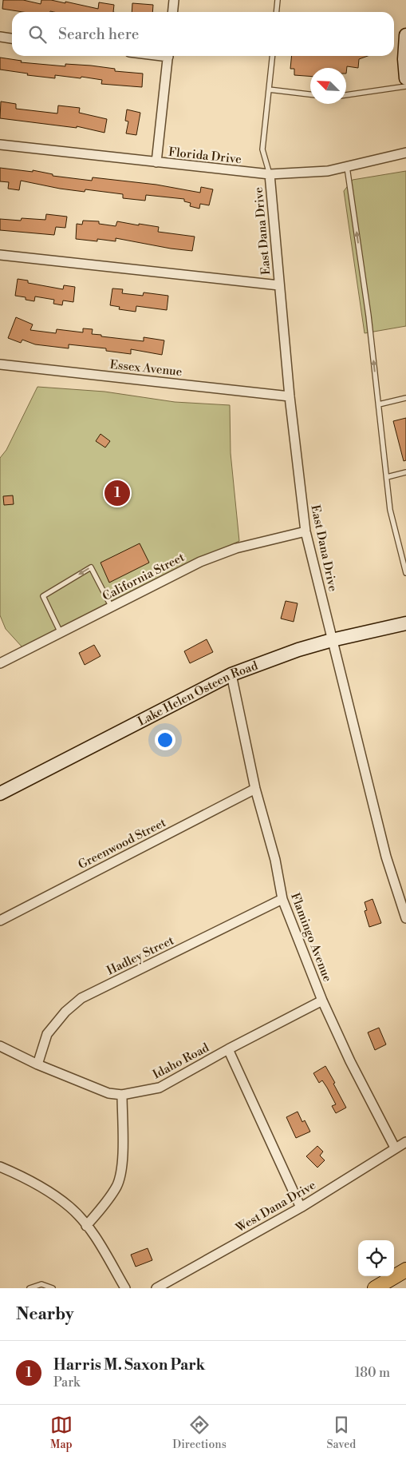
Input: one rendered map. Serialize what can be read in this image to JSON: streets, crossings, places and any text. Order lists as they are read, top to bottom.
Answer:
{
  "streets": {
    "street": [
      "Florida Drive",
      "East Dana Drive",
      "Essex Avenue",
      "California Street",
      "Lake Helen Osteen Road",
      "Greenwood Street",
      "Flamingo Avenue",
      "Hadley Street",
      "Idaho Road",
      "West Dana Drive"
    ]
  },
  "crossings": [
    ["Florida Drive", "East Dana Drive"],
    ["East Dana Drive", "Essex Avenue"],
    ["East Dana Drive", "California Street"],
    ["East Dana Drive", "Lake Helen Osteen Road"],
    ["Lake Helen Osteen Road", "Flamingo Avenue"],
    ["Greenwood Street", "Flamingo Avenue"],
    ["Flamingo Avenue", "Hadley Street"],
    ["Flamingo Avenue", "Idaho Road"],
    ["Flamingo Avenue", "West Dana Drive"],
    ["Hadley Street", "Idaho Road"]
  ],
  "north": "top left",
  "page": {
    "search": "Search here",
    "pins": "1",
    "heading": "Nearby",
    "list": [
      {
        "mark": "1",
        "name": "Harris M. Saxon Park",
        "note": "Park",
        "value": "180 m"
      }
    ],
    "nav": ["Map", "Directions", "Saved"]
  }
}
